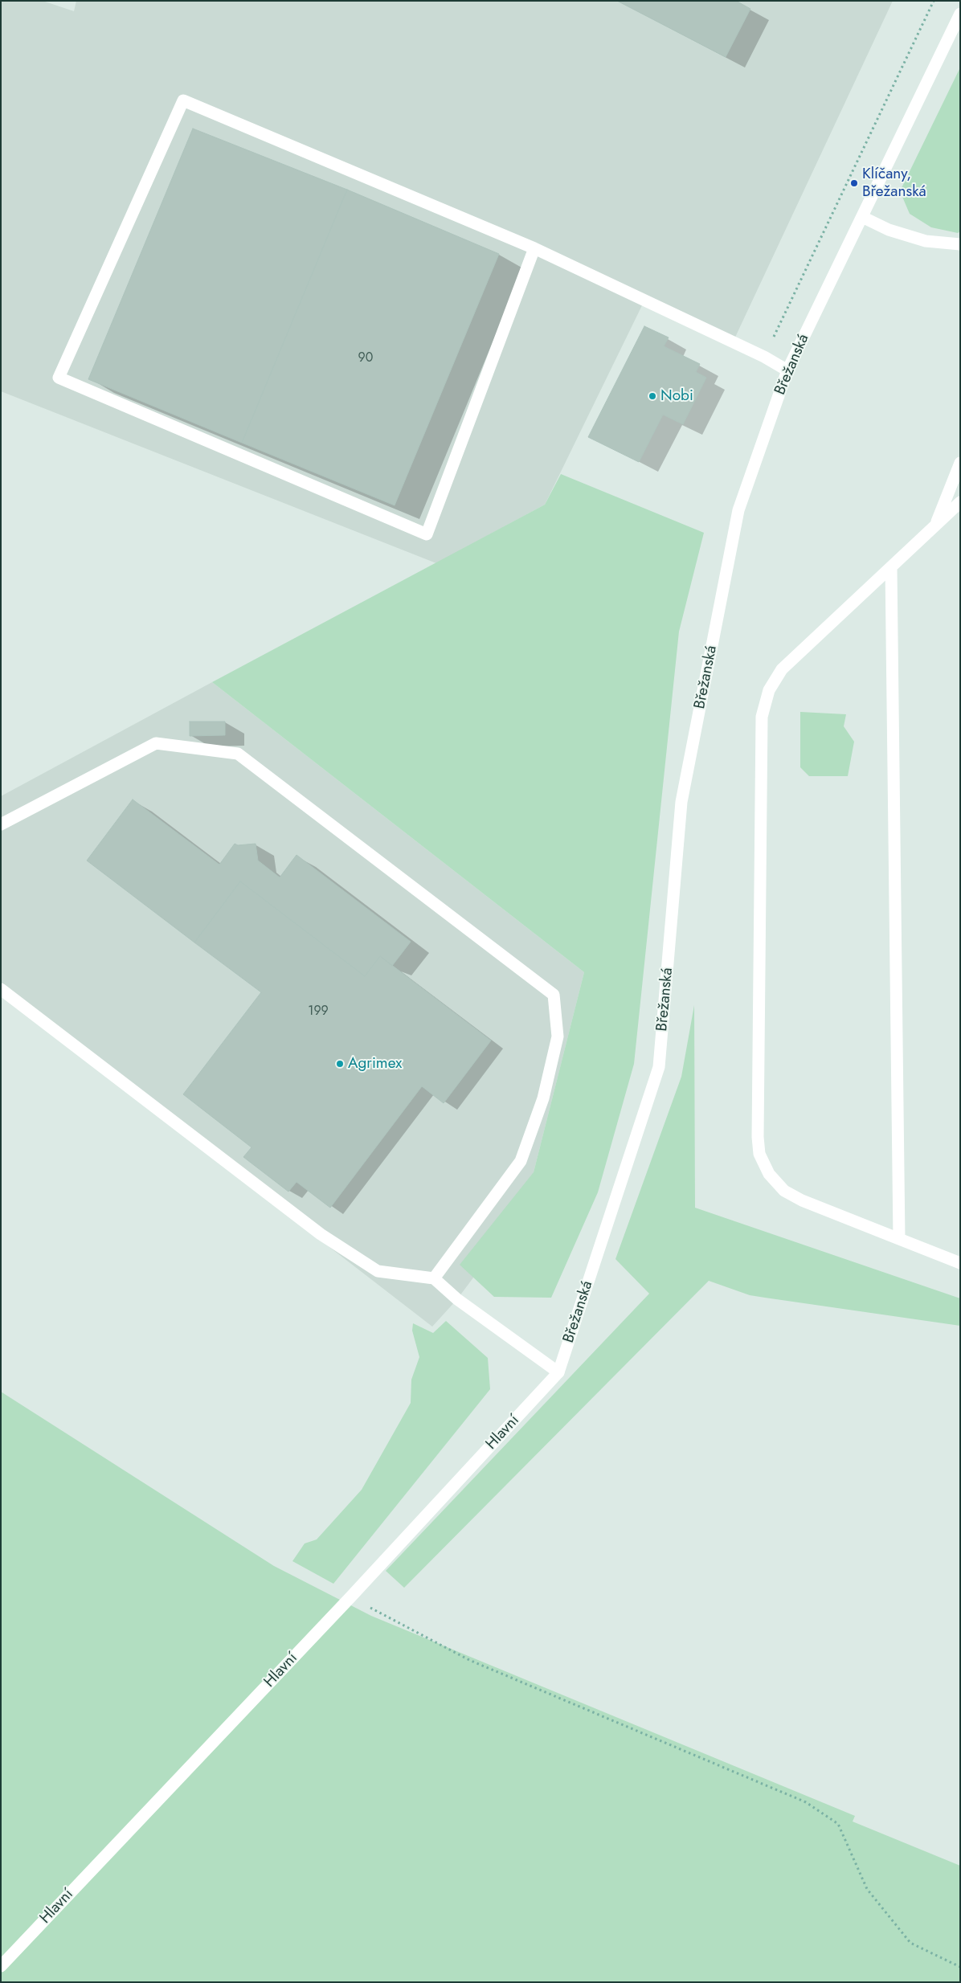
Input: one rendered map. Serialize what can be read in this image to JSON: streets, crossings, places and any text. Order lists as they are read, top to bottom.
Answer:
{
  "streets": {
    "street": ["Břežanská", "Hlavní"]
  },
  "crossings": [
    ["Břežanská", "Hlavní"]
  ],
  "places": ["Klíčany, Břežanská", "Nobi", "Agrimex"],
  "house_numbers": ["90", "199"]
}
